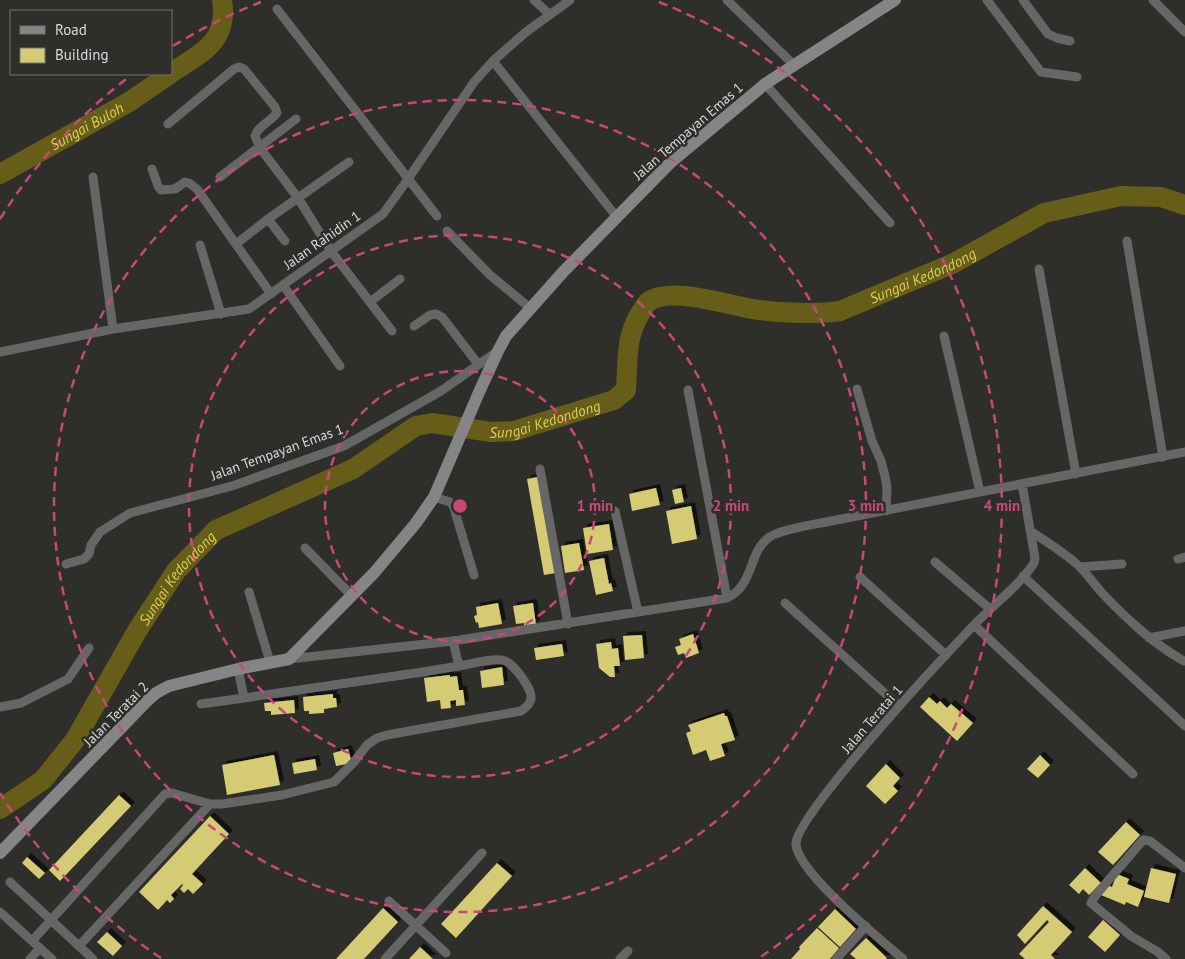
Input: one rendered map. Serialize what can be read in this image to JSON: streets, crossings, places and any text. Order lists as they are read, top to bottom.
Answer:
{
  "streets": {
    "street": [
      "Jalan Tempayan Emas 1",
      "Jalan Rahidin 1",
      "Jalan Teratai 2",
      "Jalan Teratai 1"
    ]
  },
  "crossings": [
    ["Jalan Tempayan Emas 1", "Jalan Teratai 2"]
  ],
  "water": ["Sungai Buloh", "Sungai Kedondong"],
  "legend": ["Road", "Building"],
  "rings": [
    "1 min",
    "2 min",
    "3 min",
    "4 min"
  ]
}
